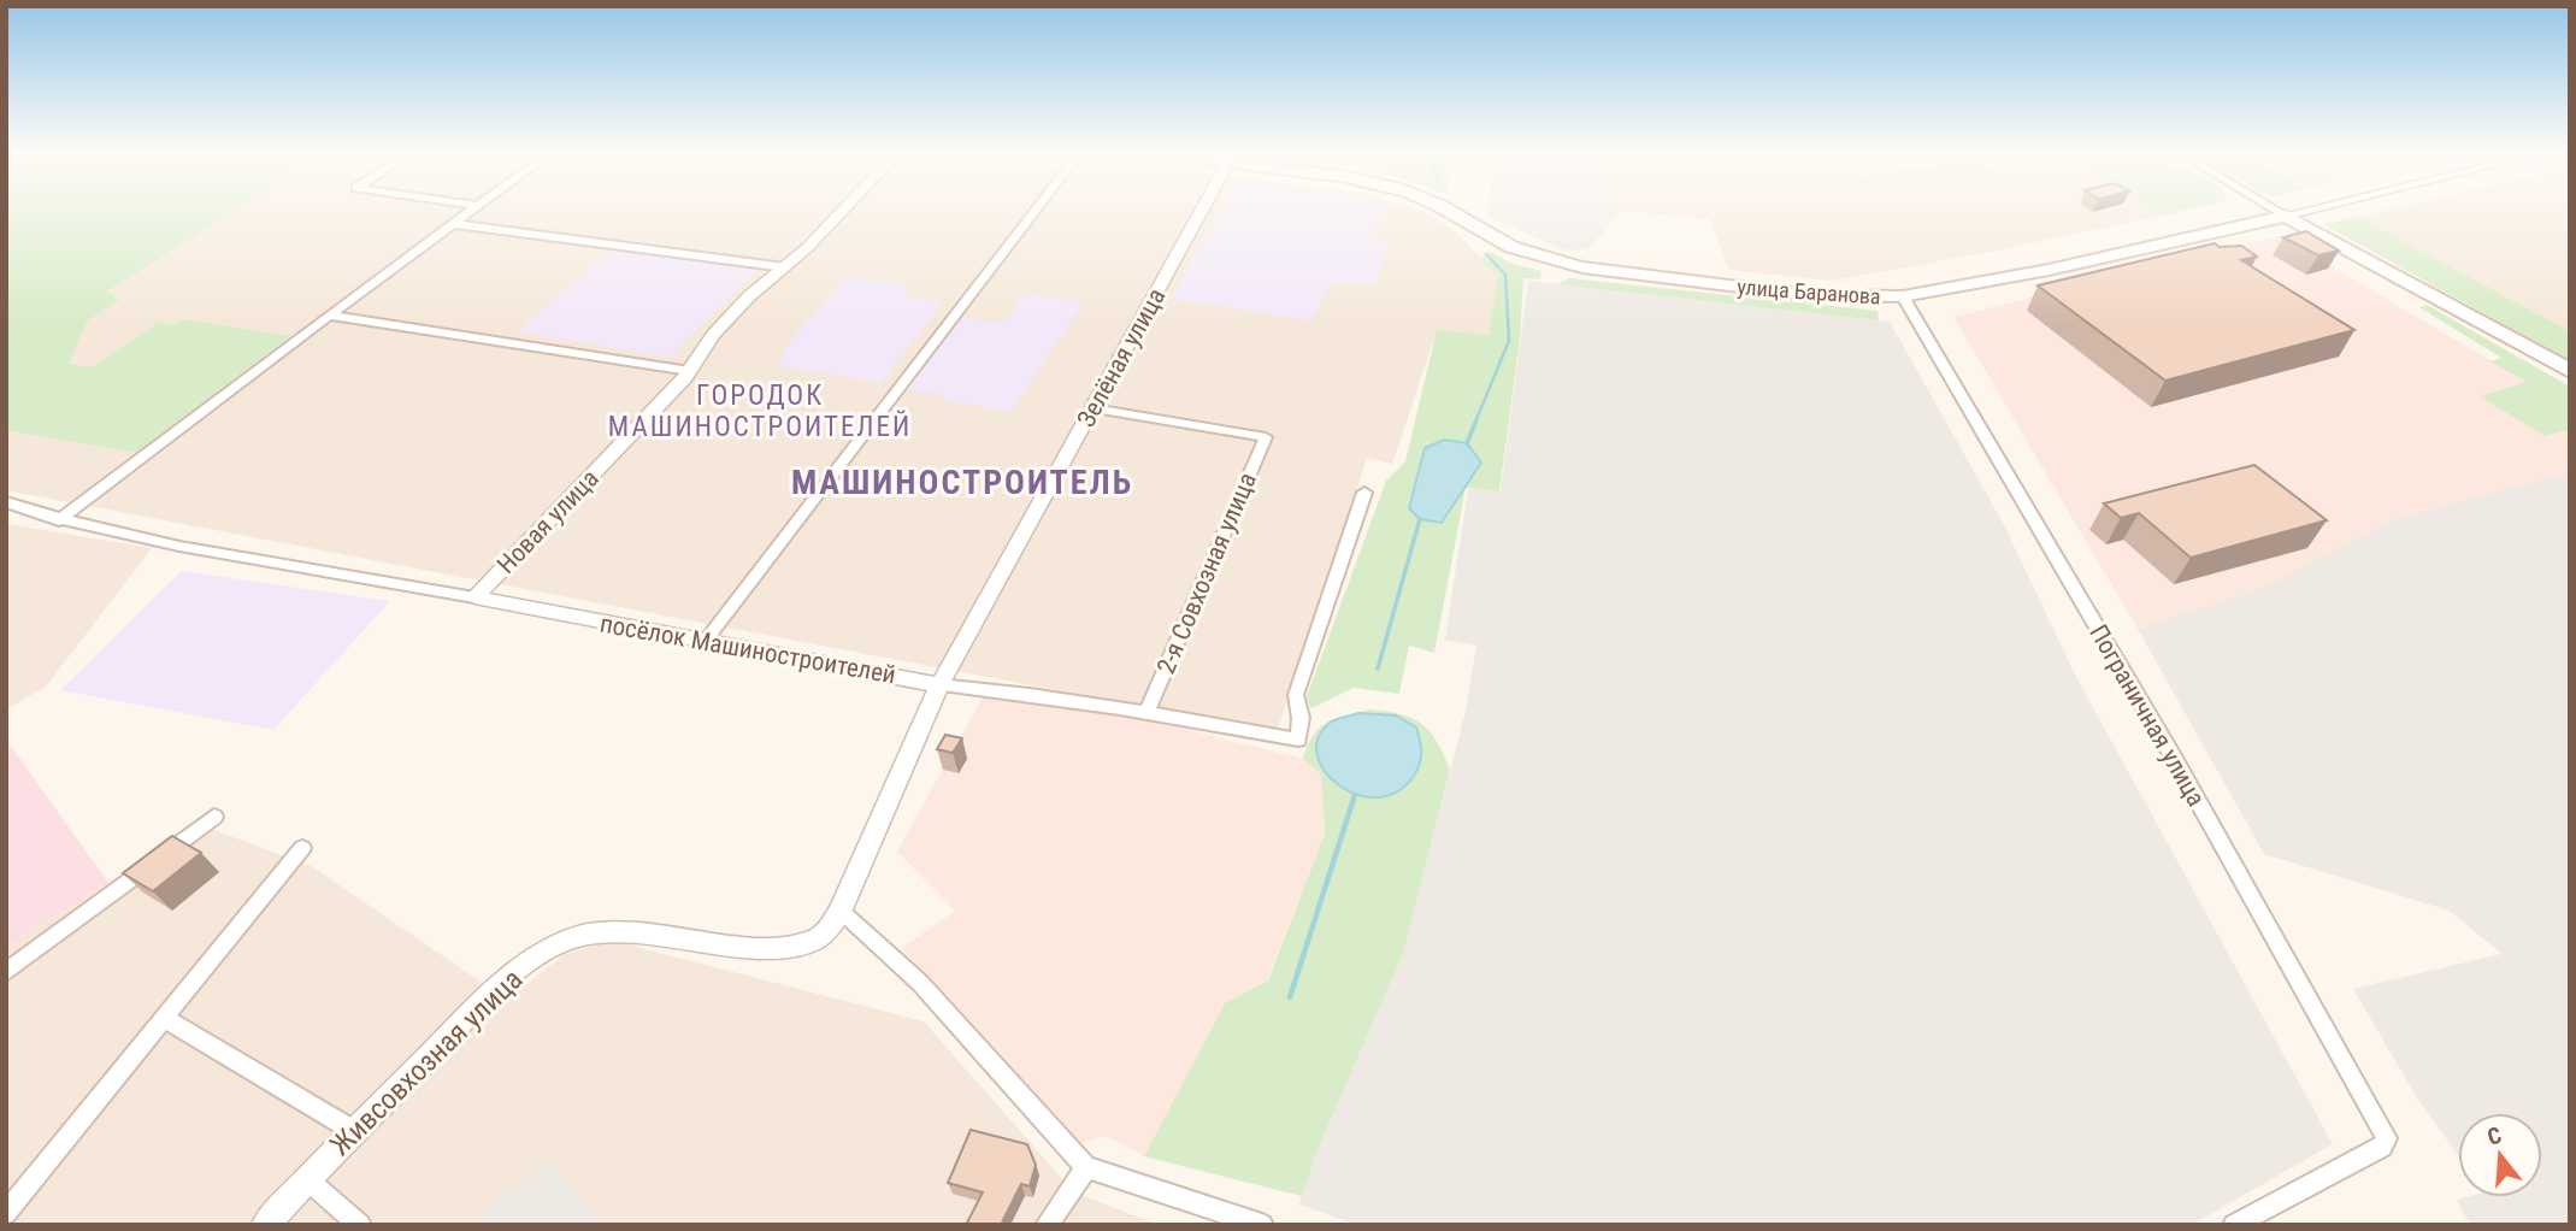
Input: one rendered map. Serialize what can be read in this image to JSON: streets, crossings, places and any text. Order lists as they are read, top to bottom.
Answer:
{
  "streets": {
    "main road": ["улица Баранова"],
    "street": [
      "Зелёная улица",
      "Новая улица",
      "2-я Совхозная улица",
      "посёлок Машиностроителей",
      "Пограничная улица",
      "Живсовхозная улица"
    ]
  },
  "crossings": [
    ["улица Баранова", "Пограничная улица"],
    ["Зелёная улица", "2-я Совхозная улица"],
    ["Зелёная улица", "посёлок Машиностроителей"],
    ["Зелёная улица", "Живсовхозная улица"],
    ["Новая улица", "посёлок Машиностроителей"],
    ["посёлок Машиностроителей", "Живсовхозная улица"]
  ],
  "districts": ["ГОРОДОК МАШИНОСТРОИТЕЛЕЙ", "МАШИНОСТРОИТЕЛЬ"],
  "north": "top"
}
